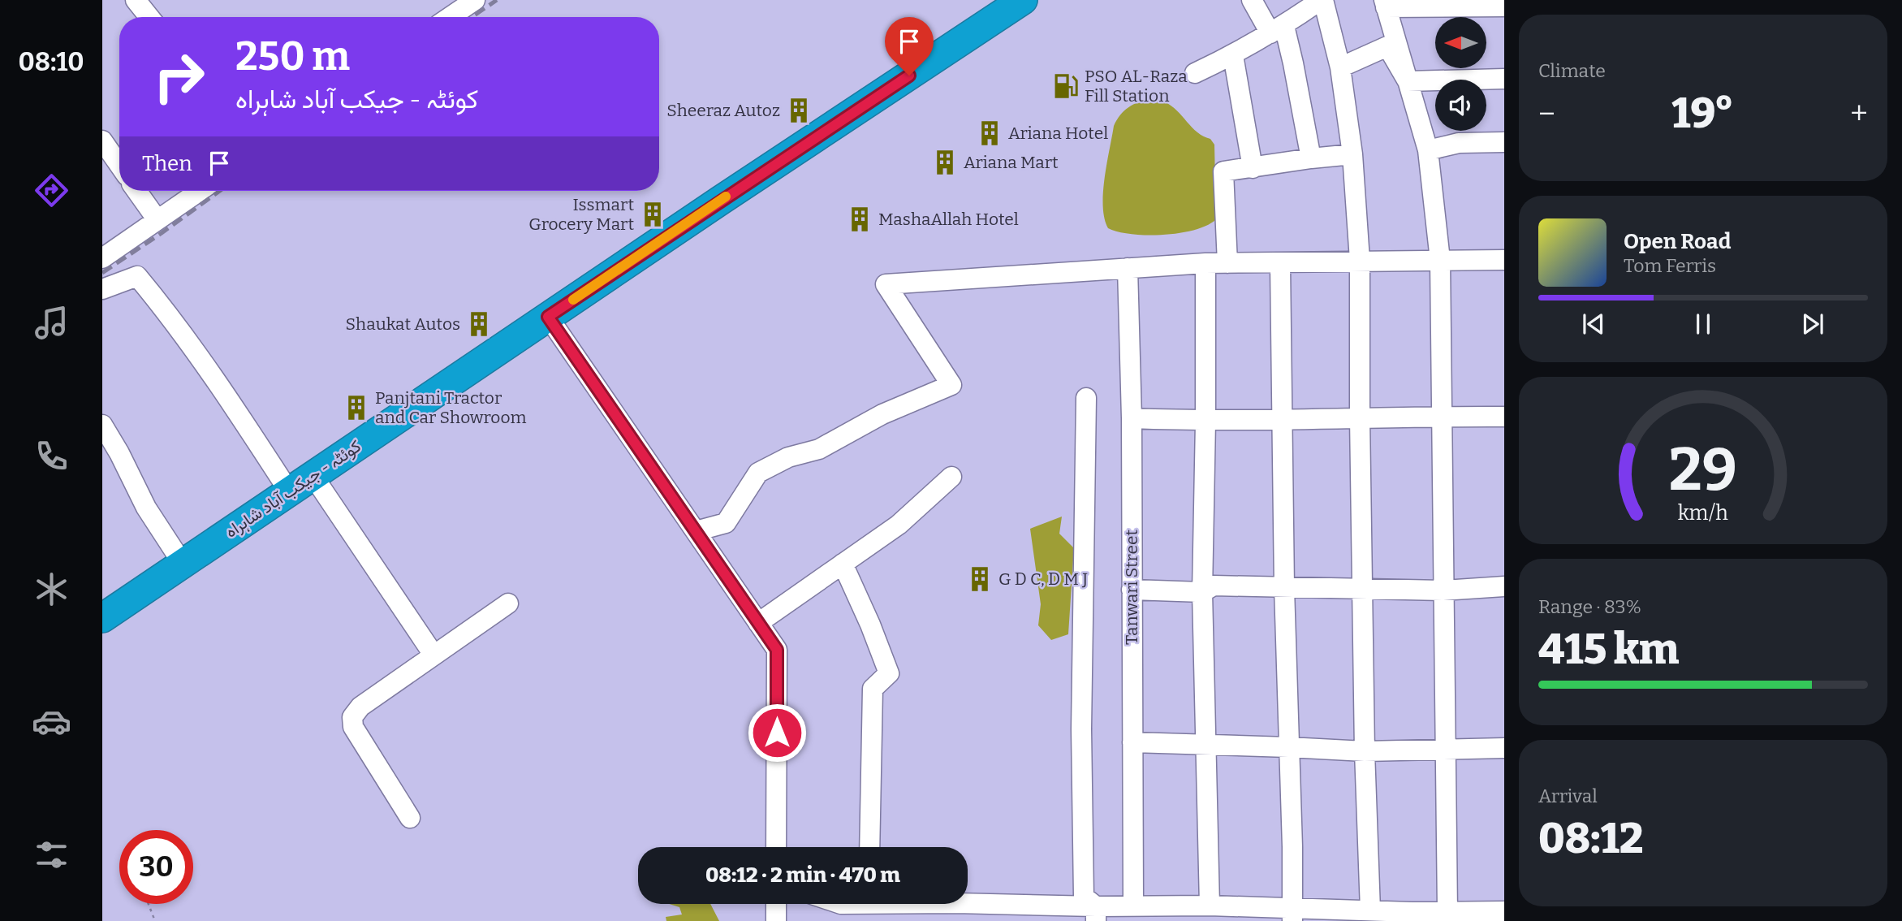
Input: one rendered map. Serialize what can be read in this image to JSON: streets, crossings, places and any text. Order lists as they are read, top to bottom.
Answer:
{
  "streets": {
    "highway": ["کوئٹہ - جیکب آباد شاہراہ"],
    "street": ["Tanwari Street"]
  },
  "places": {
    "fuel station": ["PSO AL-Raza Fill Station"],
    "building": [
      "Sheeraz Autoz",
      "Ariana Hotel",
      "Ariana Mart",
      "Issmart Grocery Mart",
      "MashaAllah Hotel",
      "Shaukat Autos",
      "Panjtani Tractor and Car Showroom",
      "G D C, D M J"
    ]
  },
  "north": "left",
  "page": {
    "tabs": "08:10",
    "tile": [
      "Climate",
      ["Range · 83%", "415 km"],
      ["Arrival", "08:12"]
    ],
    "turn": ["250 m", "کوئٹہ - جیکب آباد شاہراہ"],
    "heat": ["−", "19°", "+"],
    "then": "Then",
    "song": ["Open Road", "Tom Ferris"],
    "limit": "30",
    "trip": "08:12 · 2 min · 470 m",
    "gauge": ["29", "km/h"]
  }
}
